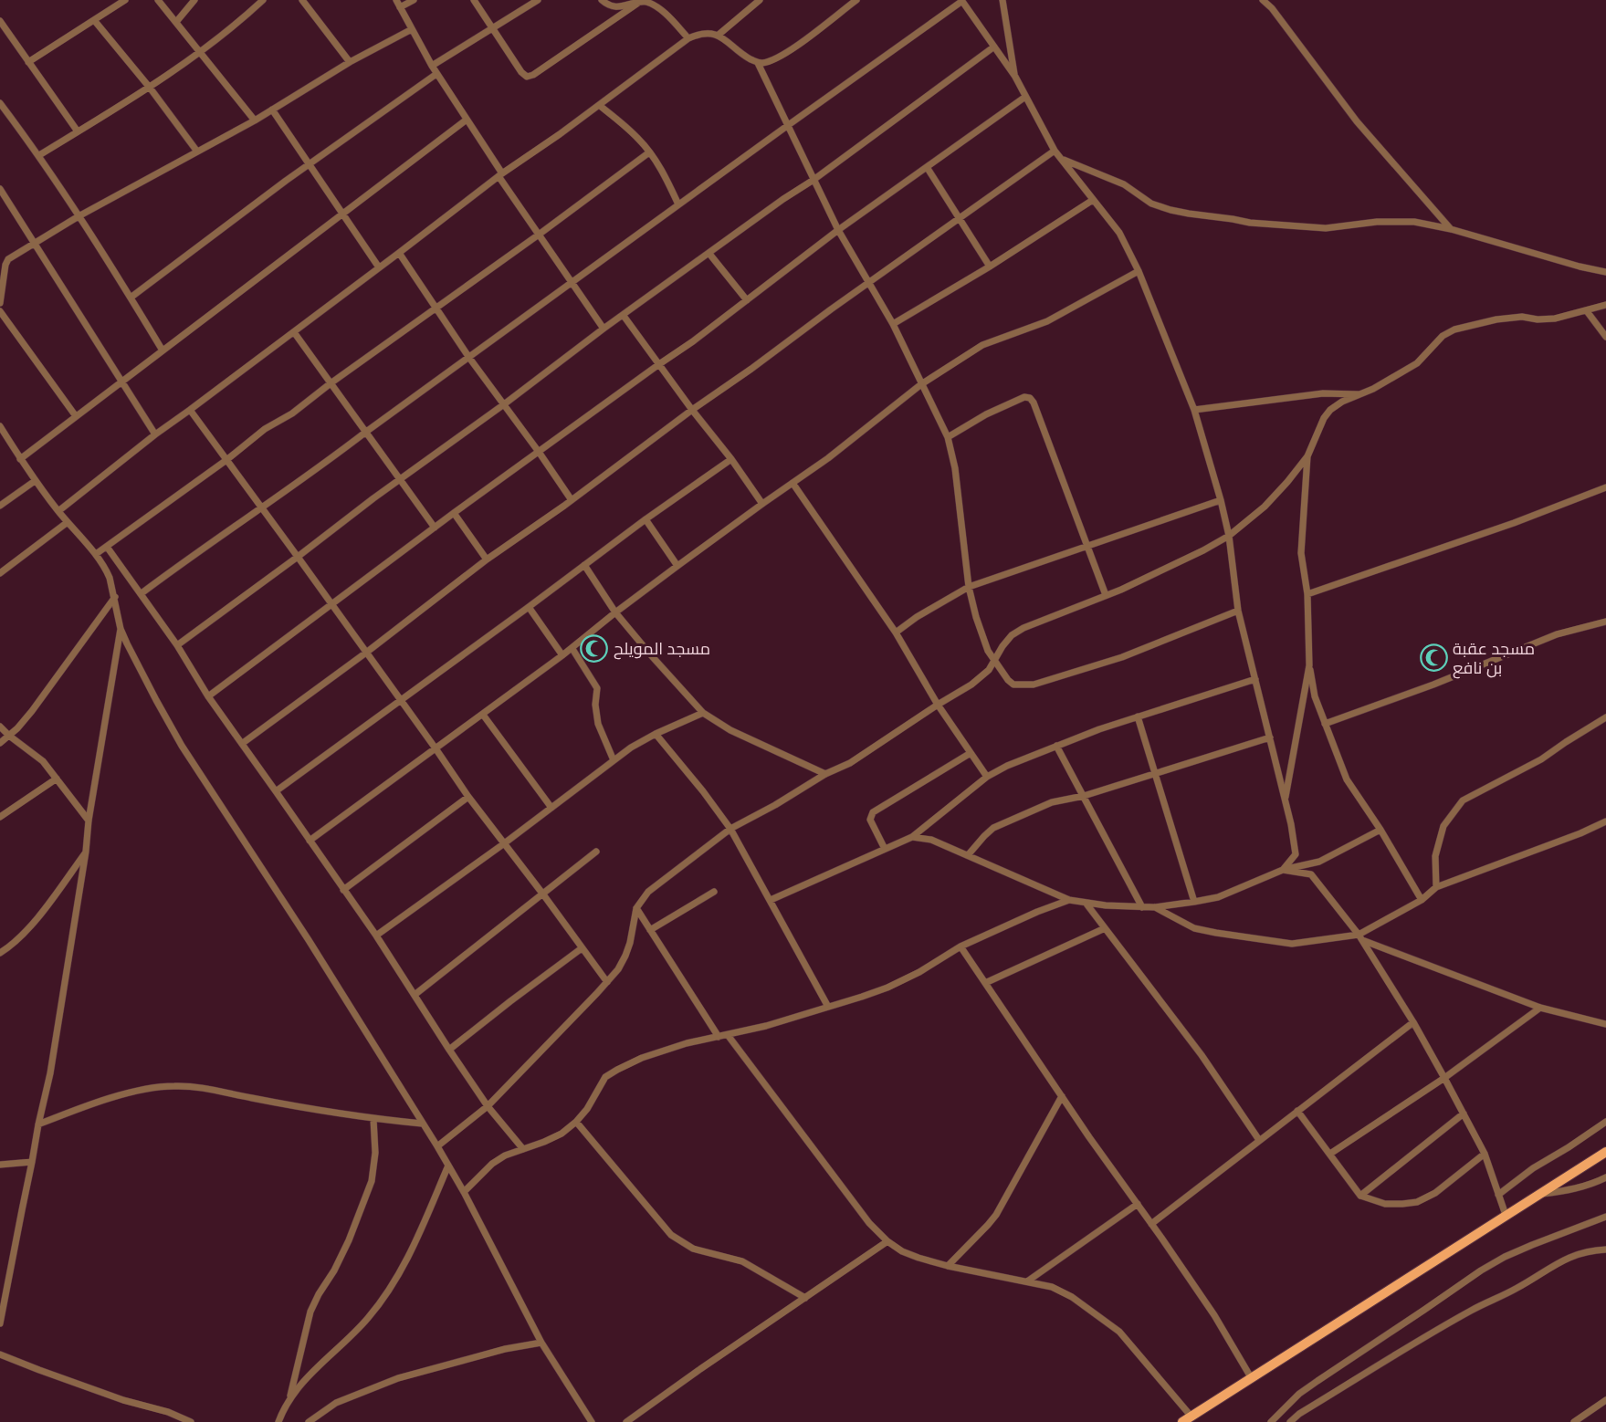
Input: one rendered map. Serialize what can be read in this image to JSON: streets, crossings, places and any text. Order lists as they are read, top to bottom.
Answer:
{
  "places": {
    "mosque": ["مسجد المويلح", "مسجد عقبة بن نافع"]
  }
}
